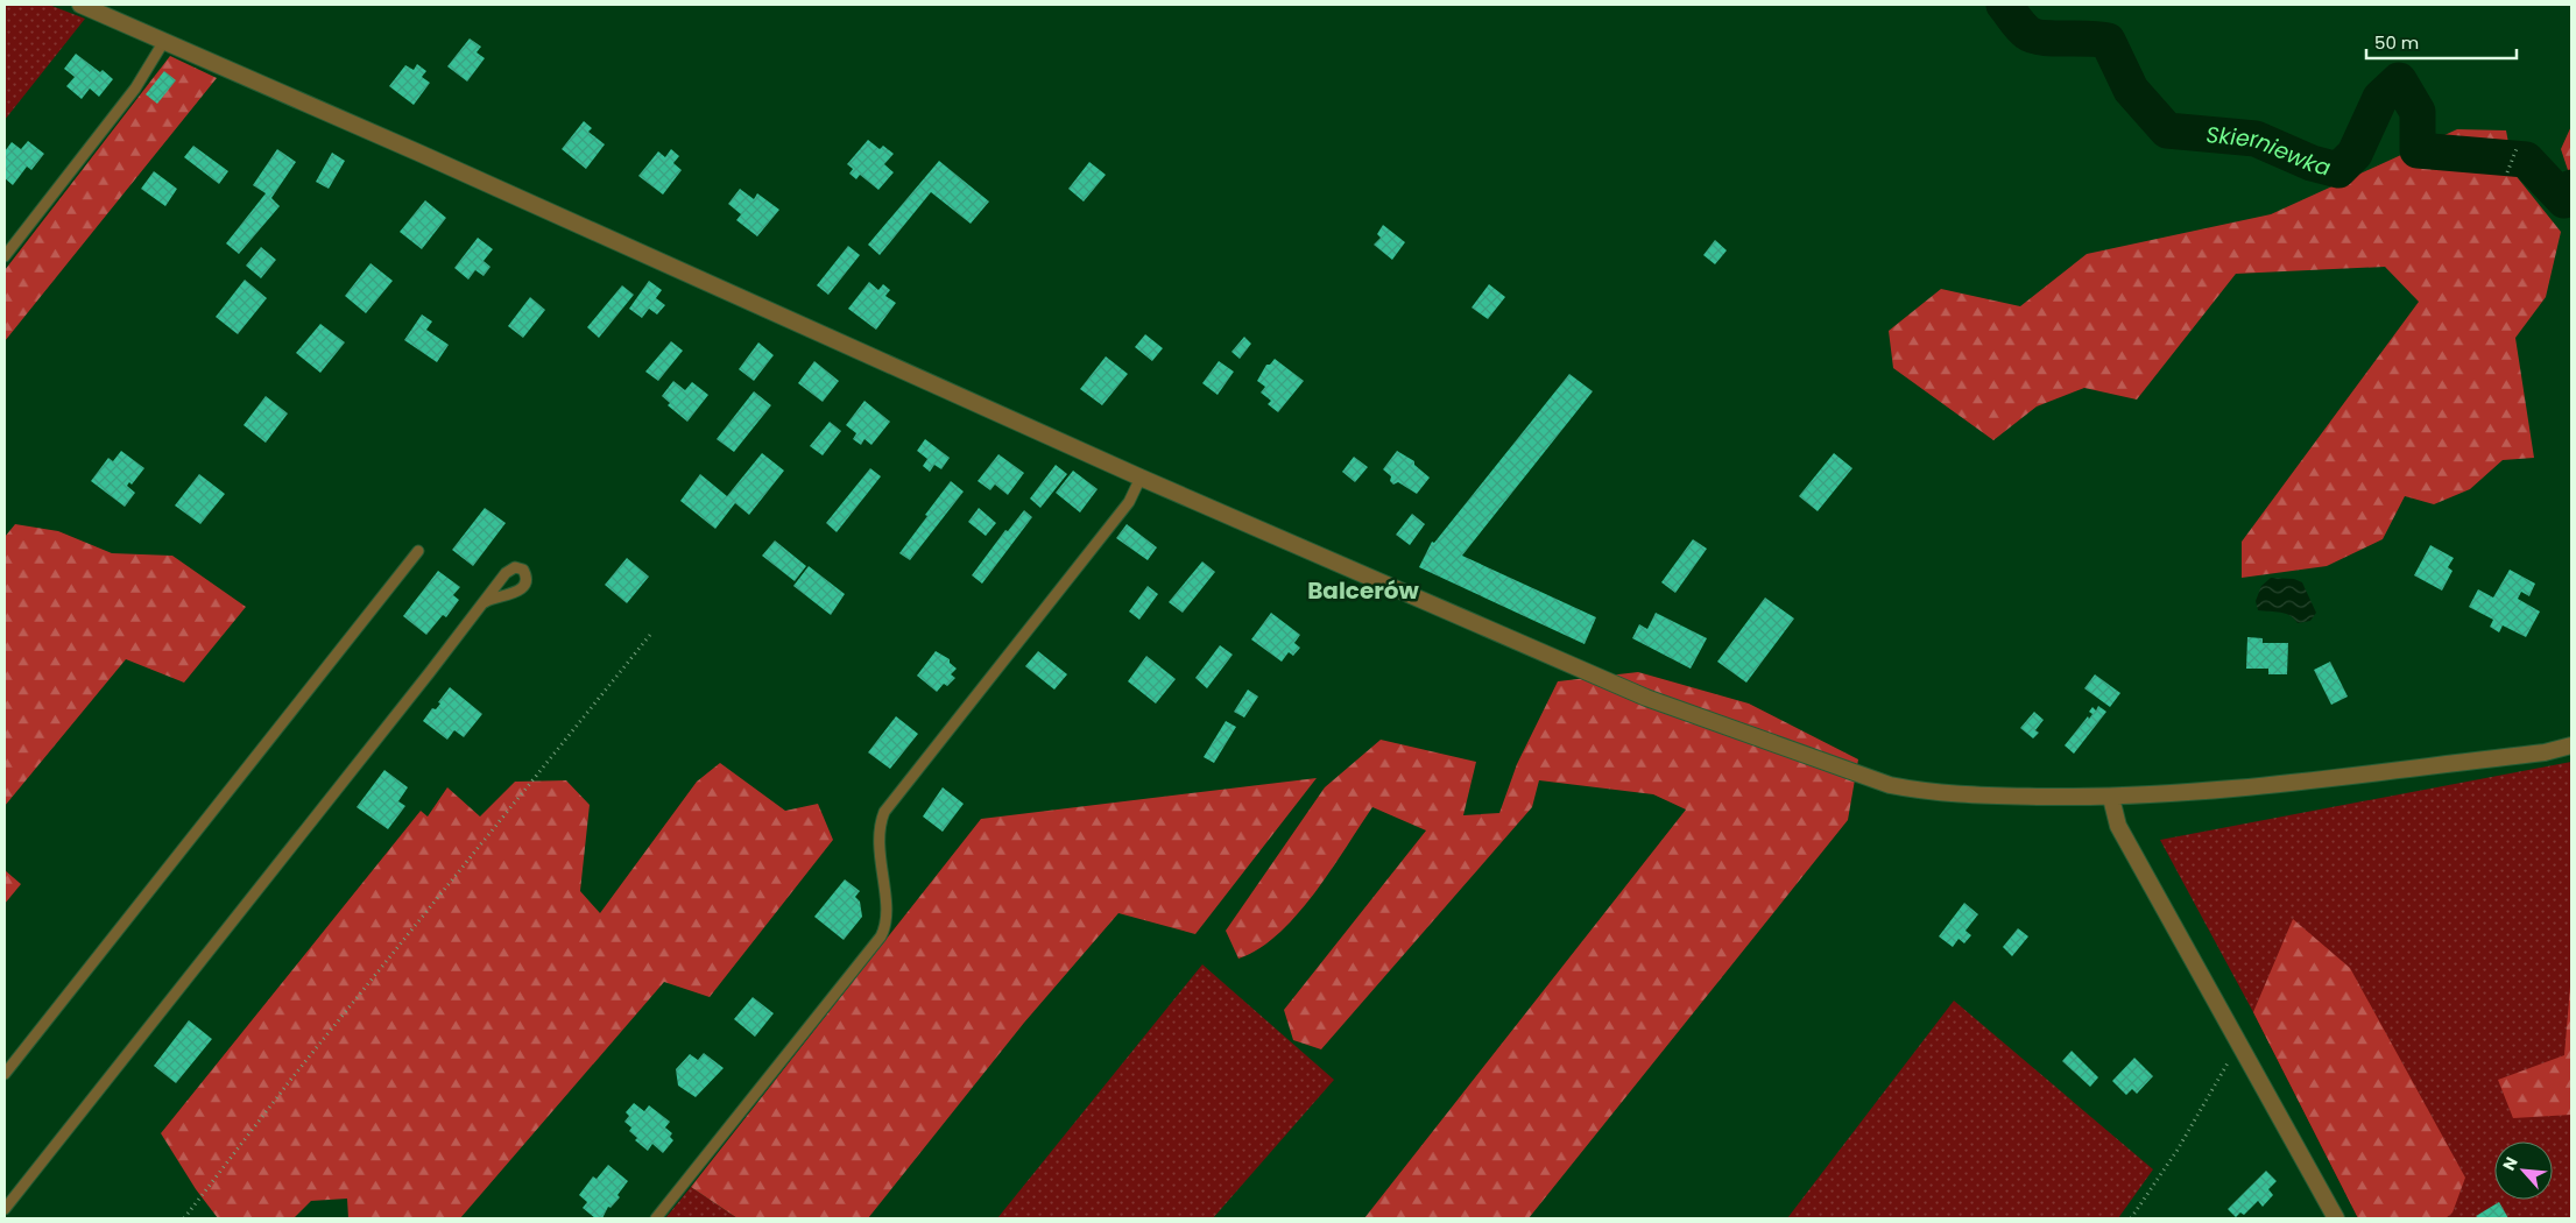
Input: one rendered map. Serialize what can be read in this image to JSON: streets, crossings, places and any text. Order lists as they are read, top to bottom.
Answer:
{
  "districts": ["Balcerów"],
  "water": ["Skierniewka"],
  "scale_bar": "50 m",
  "north": "top left"
}
